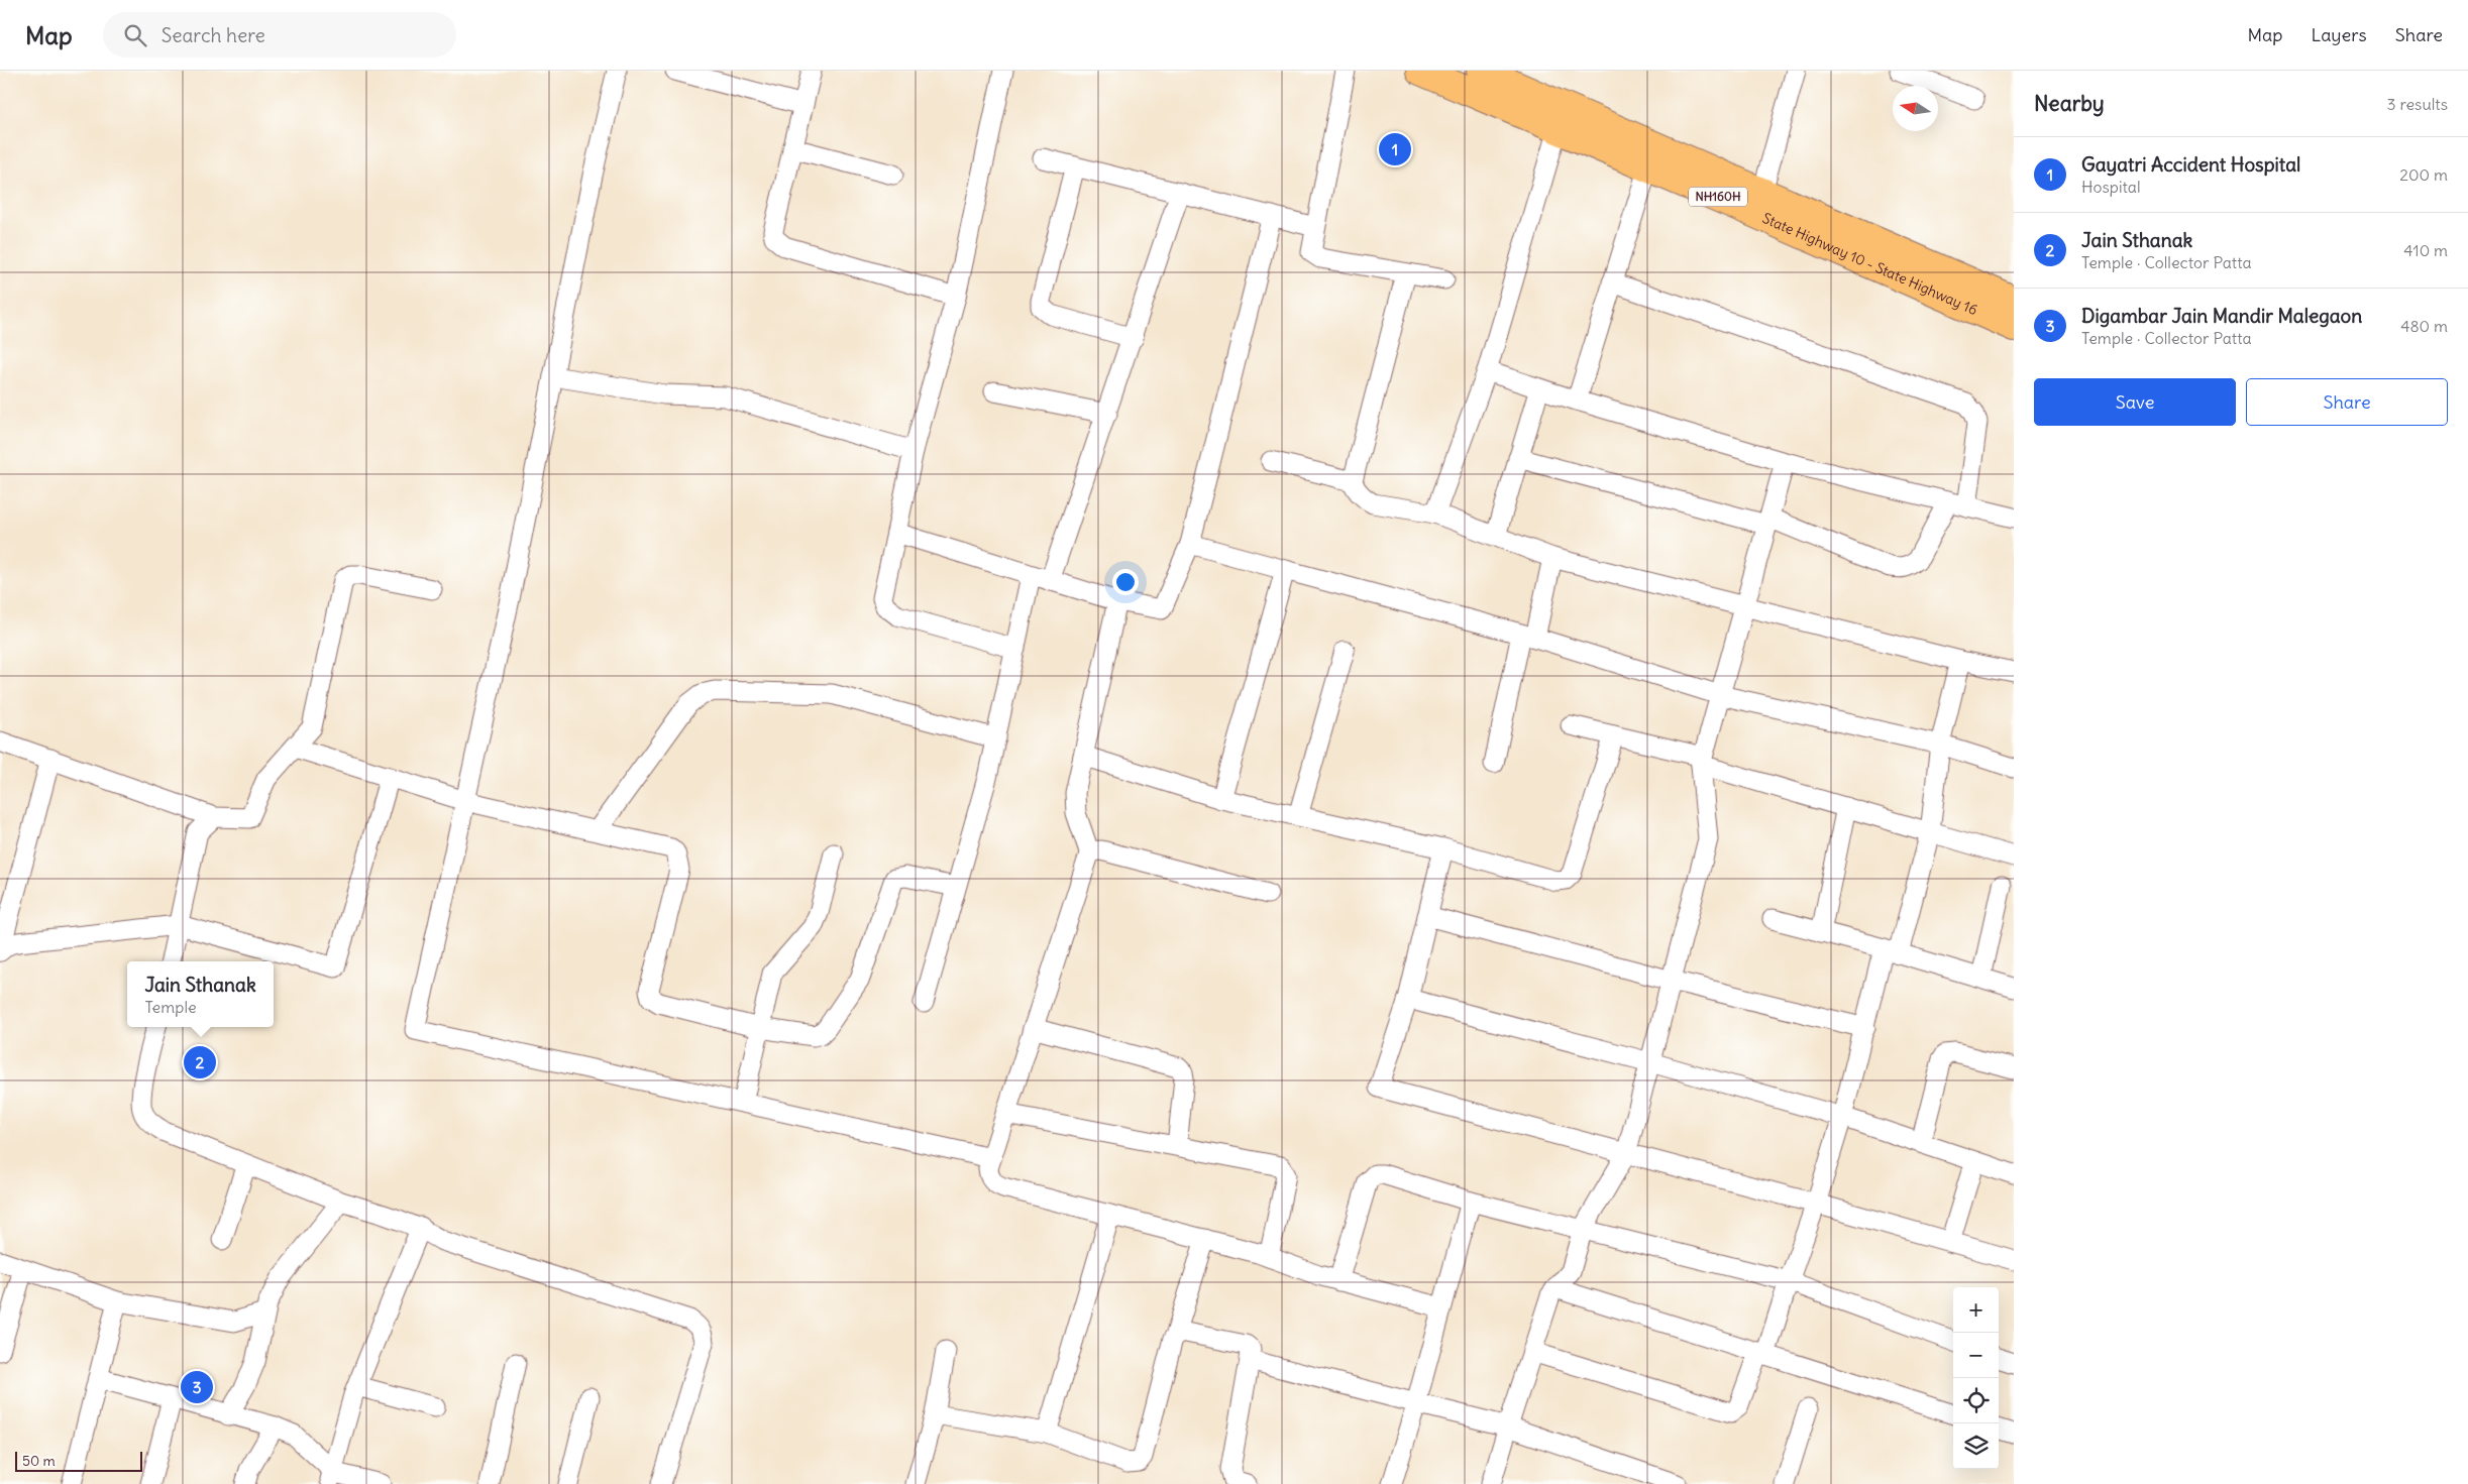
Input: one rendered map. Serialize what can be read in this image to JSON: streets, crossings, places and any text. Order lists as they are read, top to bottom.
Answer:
{
  "streets": {
    "highway": ["NH160H", "State Highway 10 - State Highway 16"]
  },
  "scale_bar": "50 m",
  "north": "left",
  "page": {
    "header": "Map",
    "search": "Search here",
    "nav": ["Map", "Layers", "Share"],
    "heading": ["Nearby", "3 results"],
    "pins": ["1", "2", "3"],
    "list": [
      {
        "mark": "1",
        "name": "Gayatri Accident Hospital",
        "note": "Hospital",
        "value": "200 m"
      },
      {
        "mark": "2",
        "name": "Jain Sthanak",
        "note": "Temple · Collector Patta",
        "value": "410 m"
      },
      {
        "mark": "3",
        "name": "Digambar Jain Mandir Malegaon",
        "note": "Temple · Collector Patta",
        "value": "480 m"
      }
    ],
    "buttons": ["Save", "Share"],
    "popup": ["Jain Sthanak", "Temple"],
    "map_buttons": ["+", "−"],
    "scale": "50 m"
  }
}
